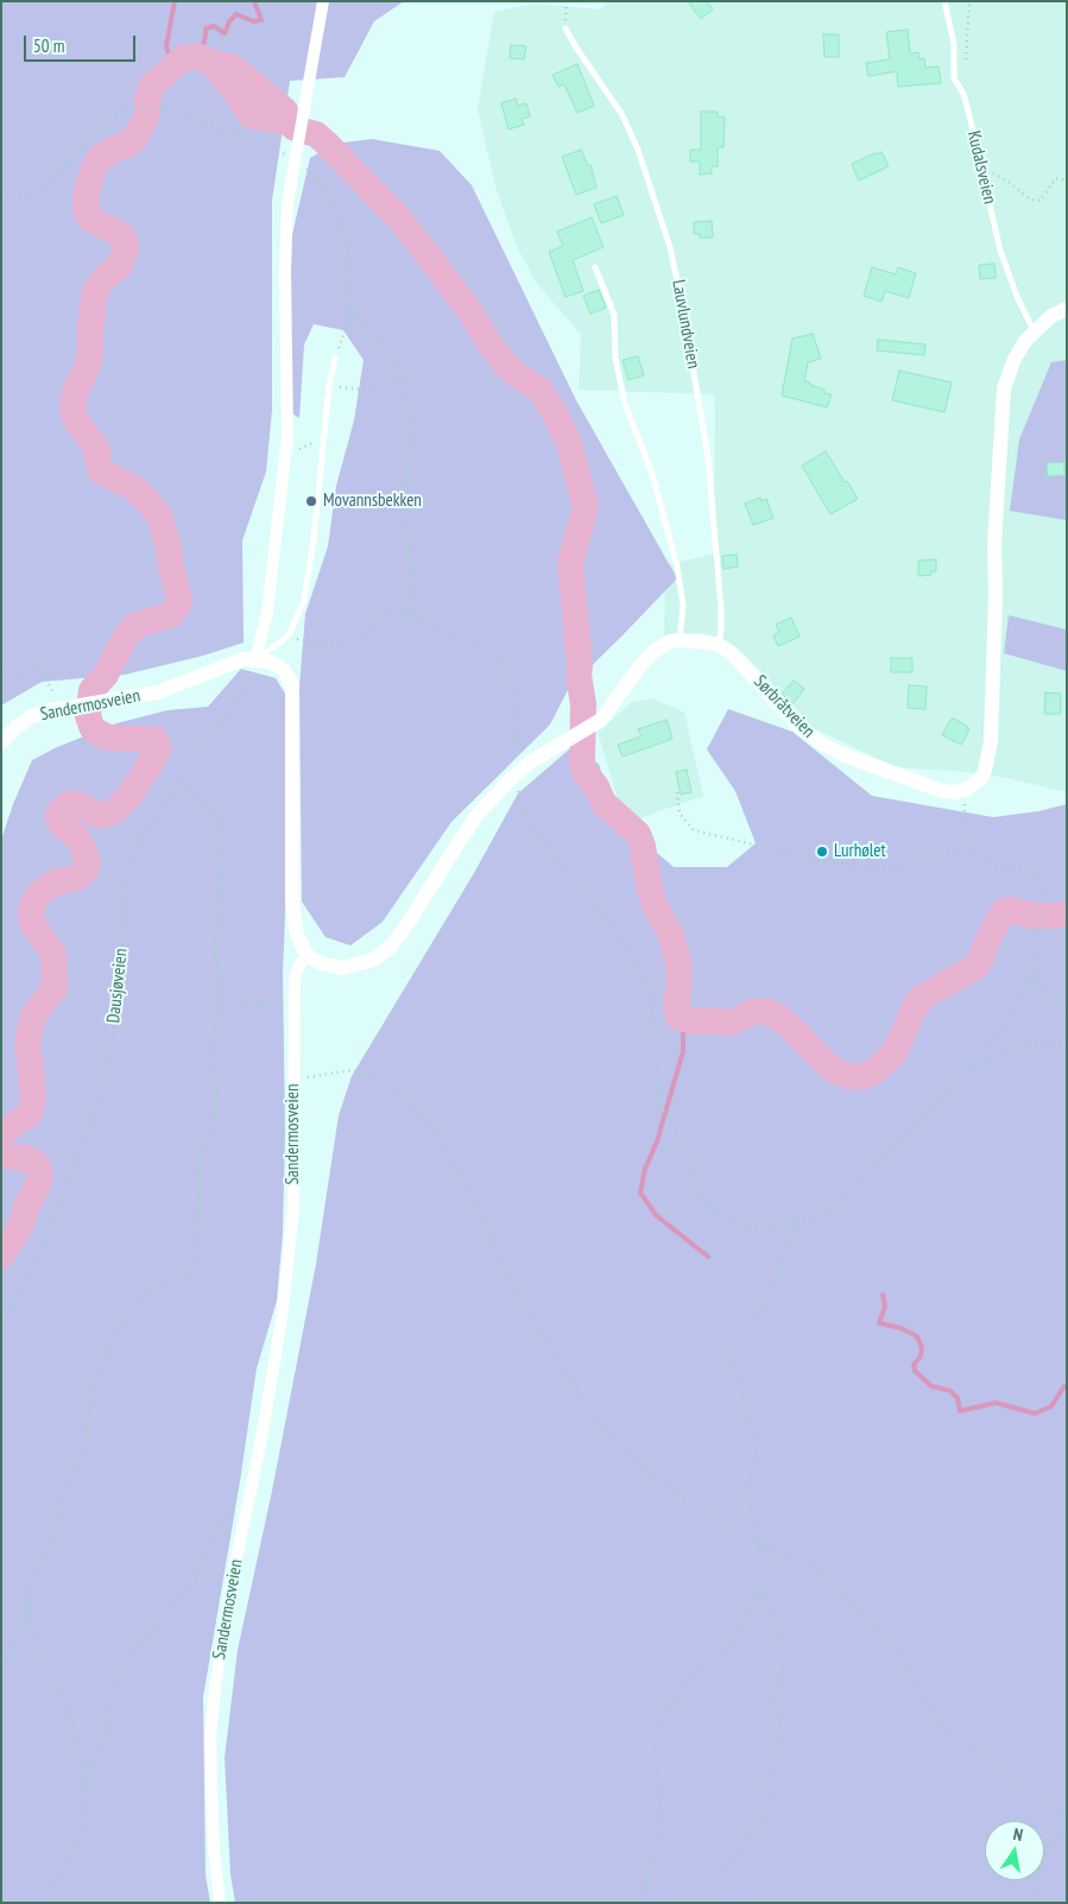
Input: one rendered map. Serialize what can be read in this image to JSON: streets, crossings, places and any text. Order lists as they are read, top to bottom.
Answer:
{
  "streets": {
    "street": ["Sandermosveien", "Sørbråtveien"],
    "lane": ["Kudalsveien", "Lauvlundveien"],
    "path": ["Dausjøveien"]
  },
  "crossings": [
    ["Kudalsveien", "Sørbråtveien"],
    ["Lauvlundveien", "Sørbråtveien"],
    ["Sandermosveien", "Dausjøveien"]
  ],
  "places": ["Movannsbekken", "Lurhølet"],
  "scale_bar": "50 m",
  "north": "top"
}
